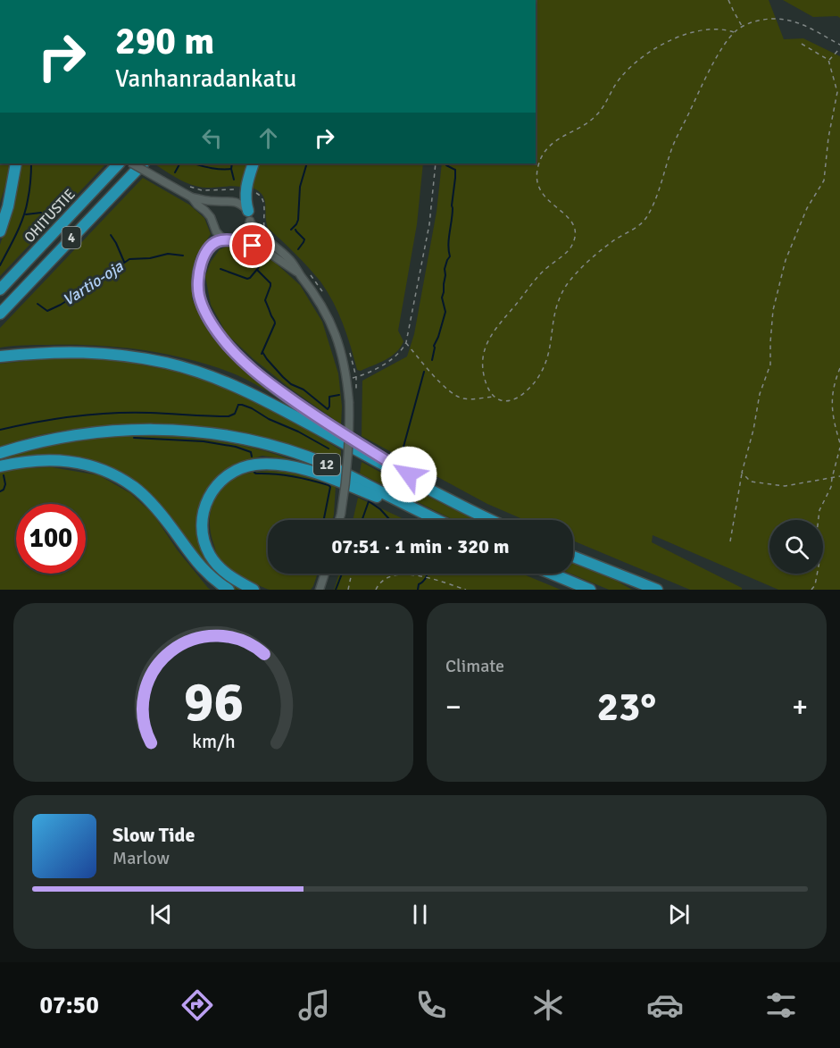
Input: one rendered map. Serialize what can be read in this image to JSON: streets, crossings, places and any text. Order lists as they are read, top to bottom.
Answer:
{
  "streets": {
    "highway": ["OHITUSTIE", "4", "12"]
  },
  "water": ["Vartio-oja"],
  "page": {
    "turn": ["290 m", "Vanhanradankatu"],
    "limit": "100",
    "trip": "07:51 · 1 min · 320 m",
    "tile": "Climate",
    "heat": ["−", "23°", "+"],
    "song": ["Slow Tide", "Marlow"],
    "tabs": "07:50",
    "gauge": ["96", "km/h"]
  }
}
